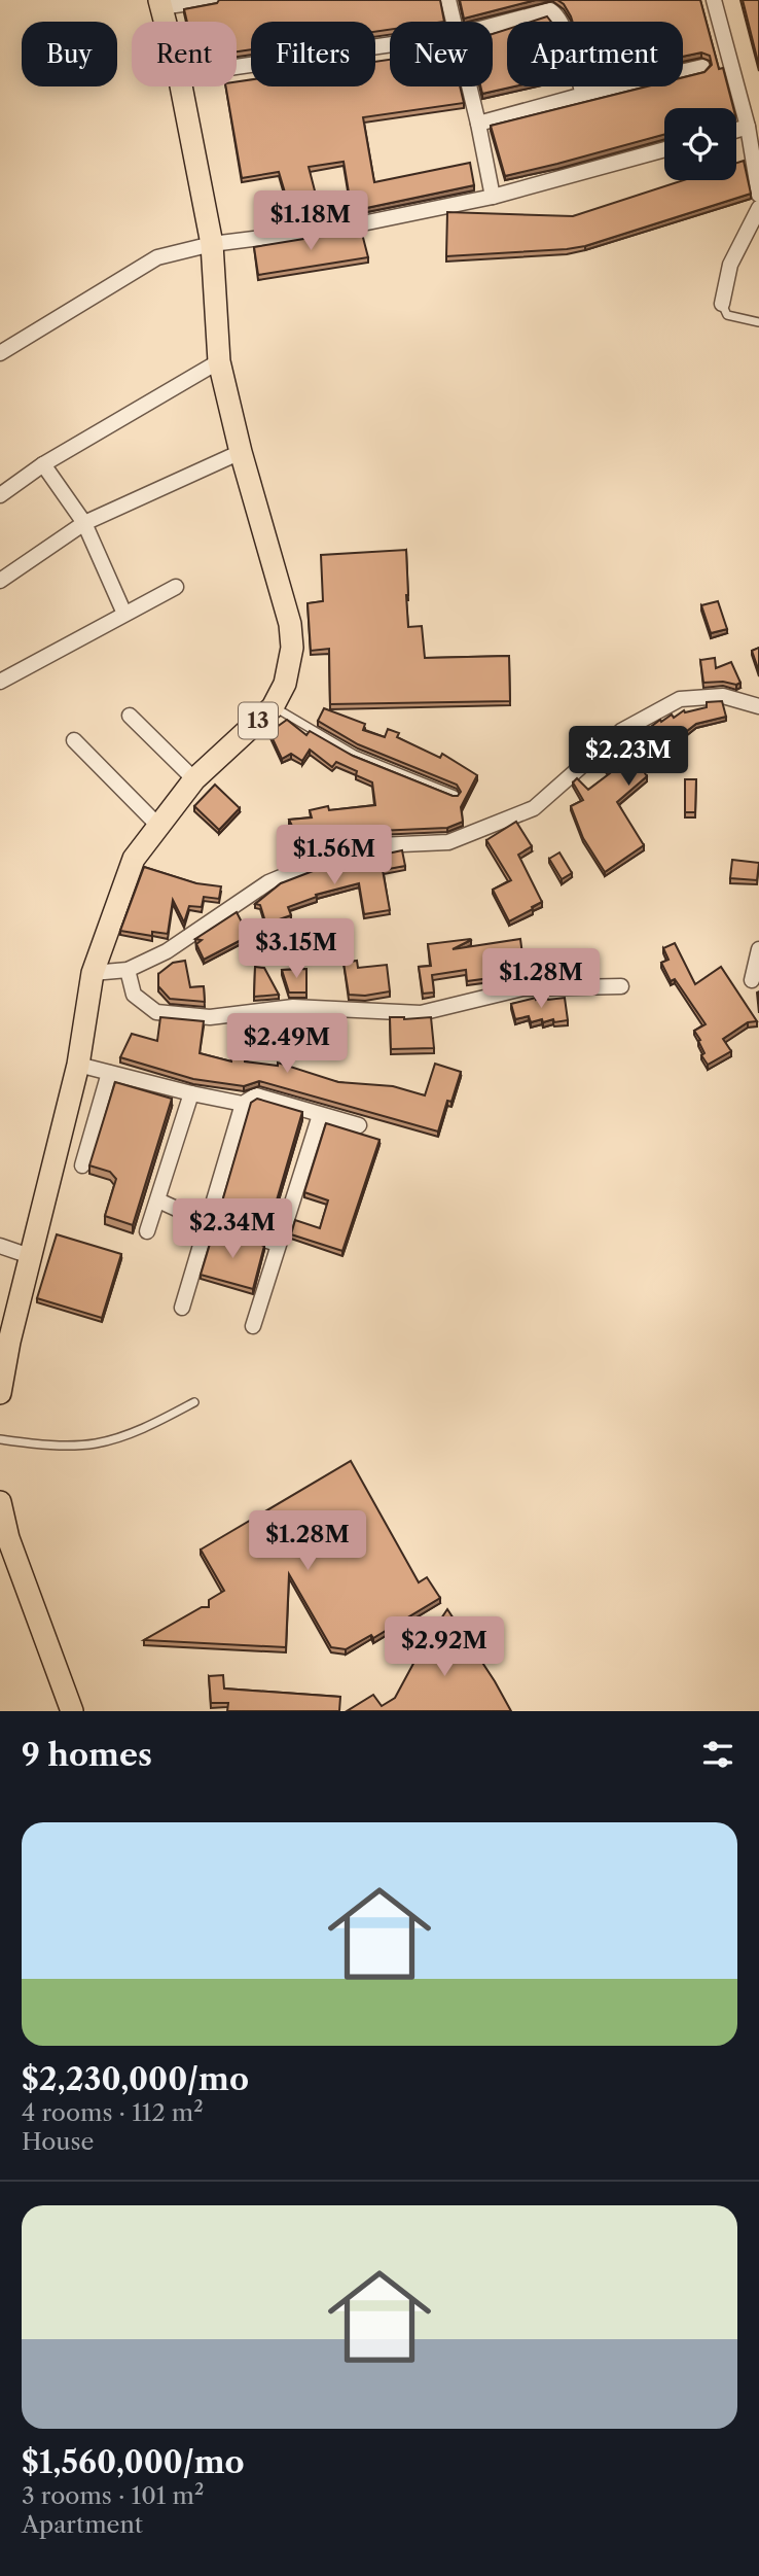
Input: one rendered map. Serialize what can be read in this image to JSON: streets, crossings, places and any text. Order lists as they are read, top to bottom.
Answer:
{
  "streets": {
    "main road": ["13"]
  },
  "page": {
    "chip": [
      "Buy",
      "Rent",
      "Filters",
      "New",
      "Apartment"
    ],
    "price": [
      "$1.18M",
      "$2.23M",
      "$1.56M",
      "$3.15M",
      "$1.28M",
      "$2.49M",
      "$2.34M",
      "$1.28M",
      "$2.92M"
    ],
    "heading": "9 homes",
    "list": [
      {
        "name": "$2,230,000/mo",
        "note": "4 rooms · 112 m² · House"
      },
      {
        "name": "$1,560,000/mo",
        "note": "3 rooms · 101 m² · Apartment"
      }
    ]
  }
}
